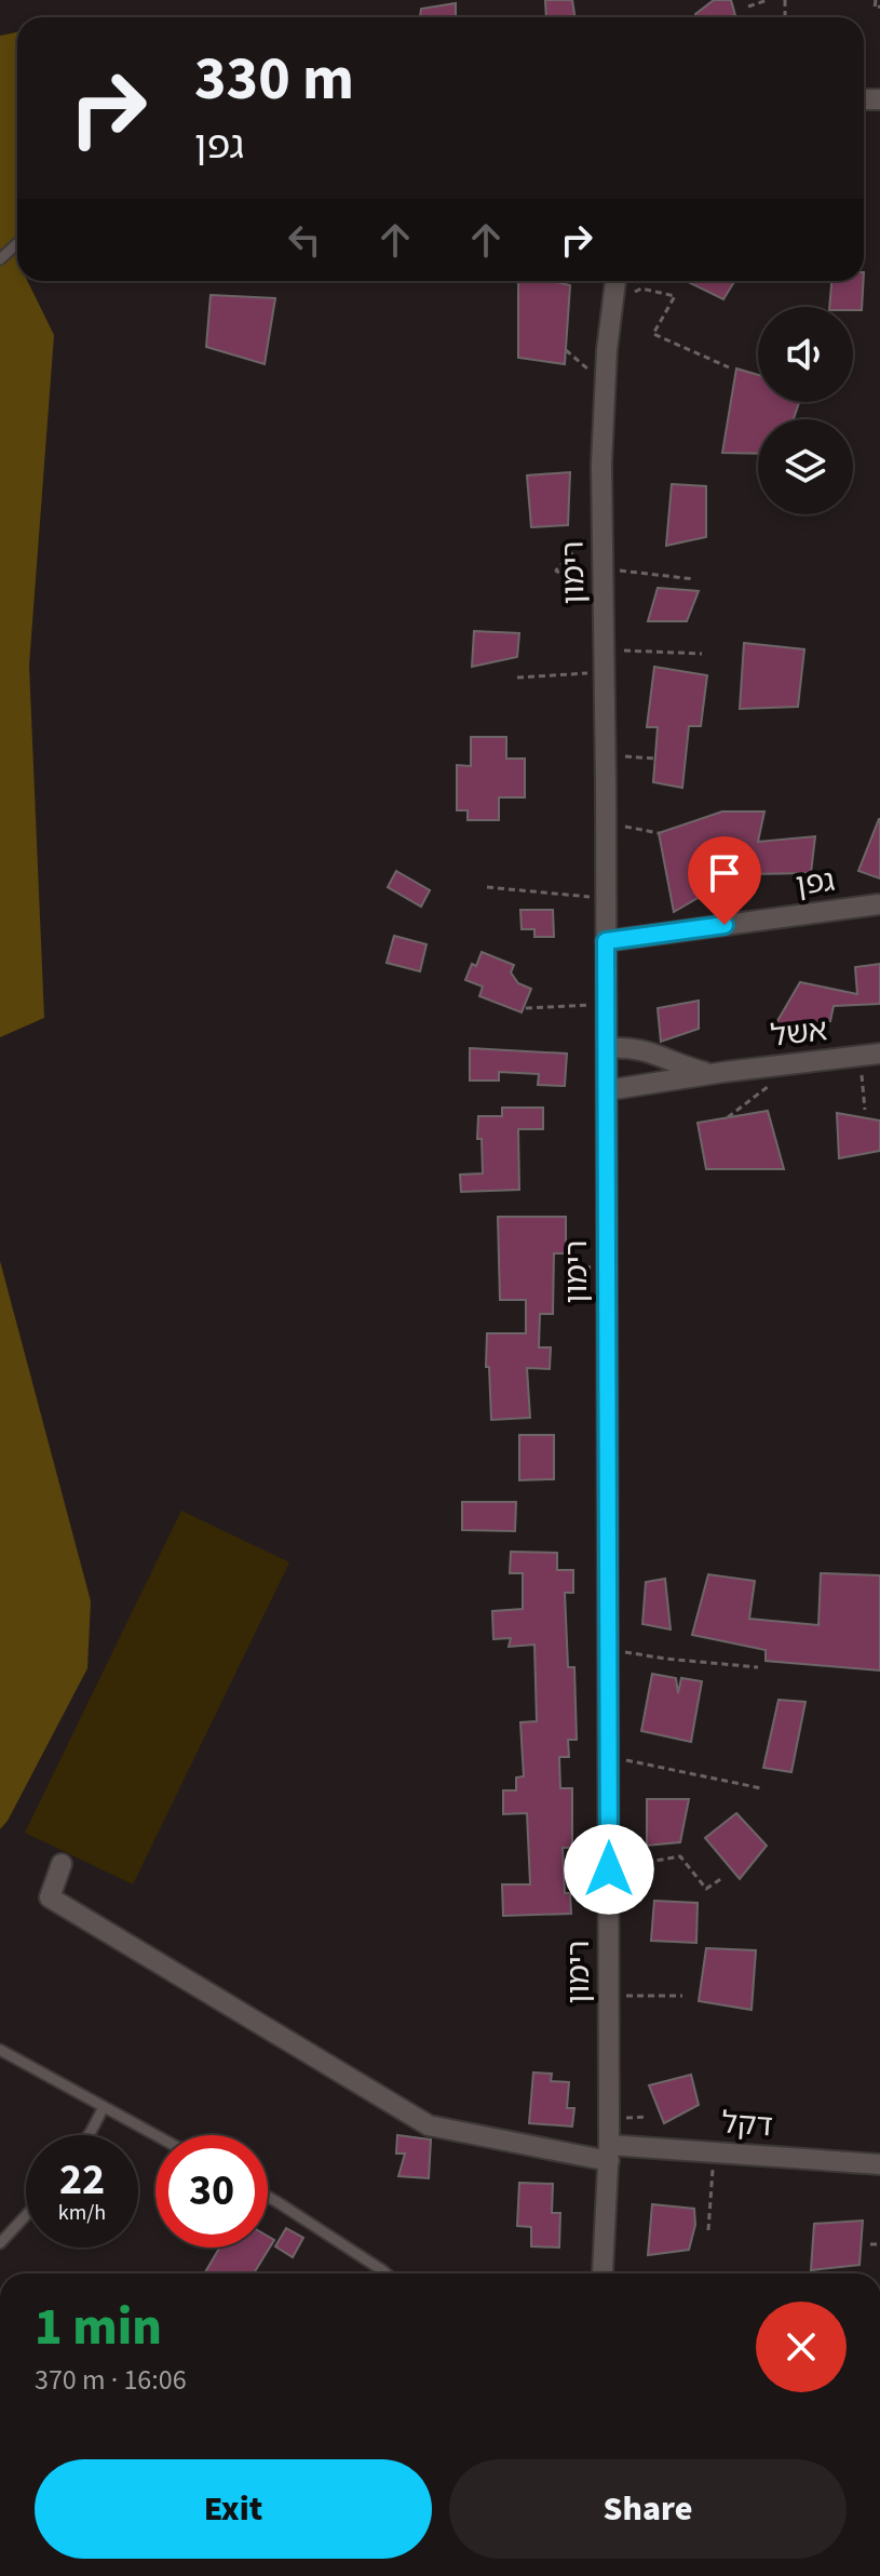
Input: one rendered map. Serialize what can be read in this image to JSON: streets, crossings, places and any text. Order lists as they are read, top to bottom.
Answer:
{
  "streets": {
    "street": [
      "רימון",
      "גפן",
      "אשל",
      "דקל"
    ]
  },
  "crossings": [
    ["רימון", "גפן"],
    ["רימון", "אשל"],
    ["רימון", "דקל"]
  ],
  "page": {
    "turn": ["330 m", "גפן"],
    "speed": "22 km/h",
    "limit": "30",
    "heading": ["1 min", "370 m · 16:06"],
    "buttons": ["Exit", "Share"]
  }
}
